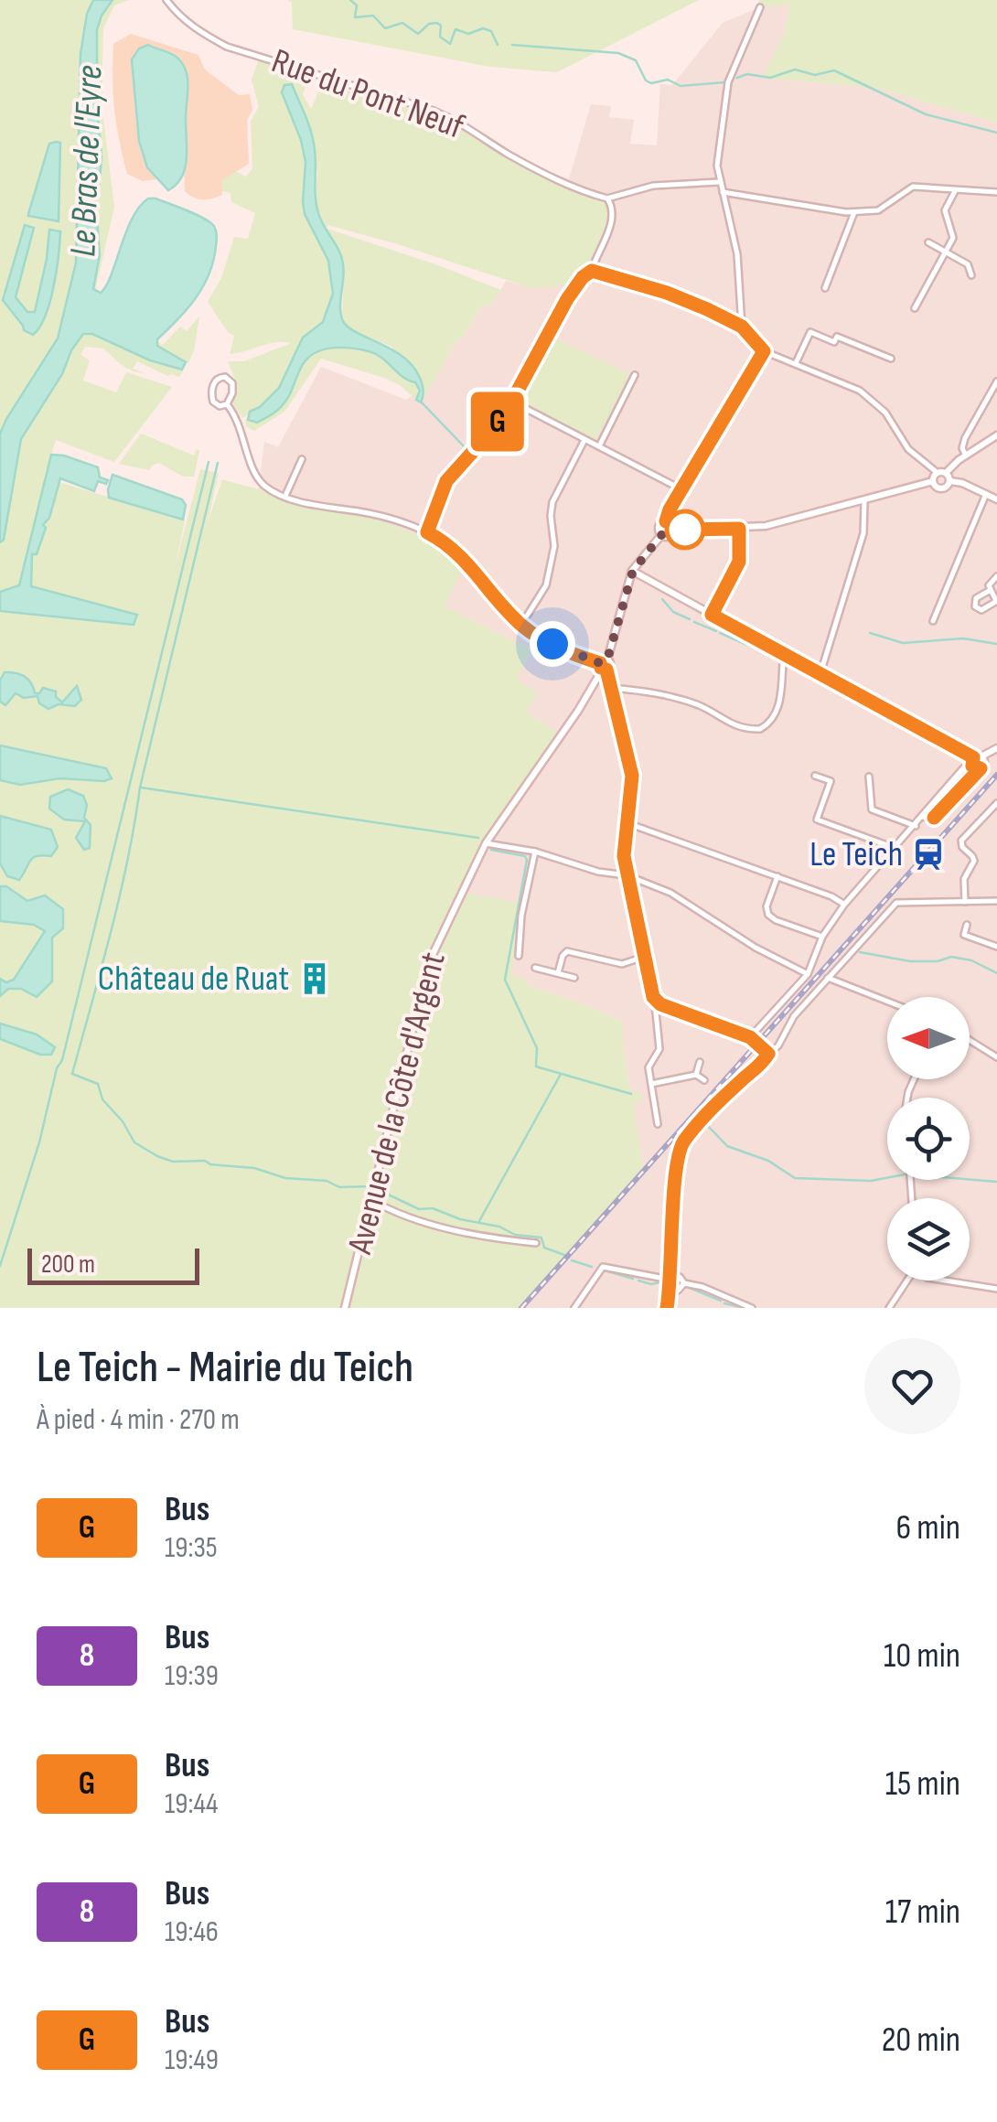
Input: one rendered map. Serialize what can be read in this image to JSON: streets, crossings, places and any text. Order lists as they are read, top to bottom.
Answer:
{
  "streets": {
    "main road": ["Avenue de la Côte d'Argent"],
    "street": ["Rue du Pont Neuf"]
  },
  "water": ["Le Bras de l'Eyre"],
  "places": {
    "station": ["Le Teich"],
    "building": ["Château de Ruat"]
  },
  "lines": ["bus line G"],
  "scale_bar": "200 m",
  "north": "left",
  "page": {
    "on_map": "G",
    "scale": "200 m",
    "heading": ["Le Teich - Mairie du Teich", "À pied · 4 min · 270 m"],
    "list": [
      {
        "mark": "G",
        "name": "Bus",
        "note": "19:35",
        "value": "6 min"
      },
      {
        "mark": "8",
        "name": "Bus",
        "note": "19:39",
        "value": "10 min"
      },
      {
        "mark": "G",
        "name": "Bus",
        "note": "19:44",
        "value": "15 min"
      },
      {
        "mark": "8",
        "name": "Bus",
        "note": "19:46",
        "value": "17 min"
      },
      {
        "mark": "G",
        "name": "Bus",
        "note": "19:49",
        "value": "20 min"
      }
    ]
  }
}
